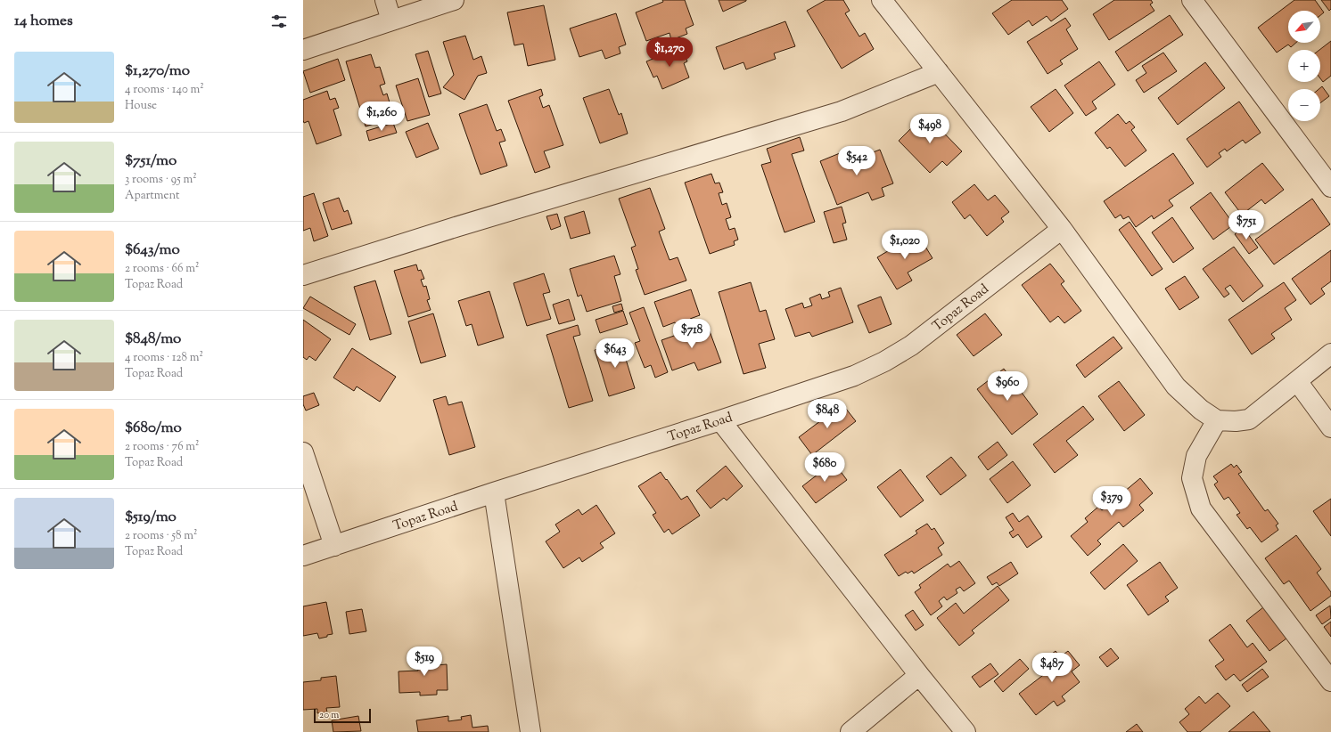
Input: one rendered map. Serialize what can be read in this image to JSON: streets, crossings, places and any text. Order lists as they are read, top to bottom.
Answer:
{
  "streets": {
    "street": ["Topaz Road"]
  },
  "scale_bar": "20 m",
  "north": "bottom left",
  "page": {
    "heading": "14 homes",
    "map_buttons": ["+", "−"],
    "price": [
      "$1,270",
      "$1,260",
      "$498",
      "$542",
      "$751",
      "$1,020",
      "$718",
      "$643",
      "$960",
      "$848",
      "$680",
      "$379",
      "$519",
      "$487"
    ],
    "list": [
      {
        "name": "$1,270/mo",
        "note": "4 rooms · 140 m² · House"
      },
      {
        "name": "$751/mo",
        "note": "3 rooms · 95 m² · Apartment"
      },
      {
        "name": "$643/mo",
        "note": "2 rooms · 66 m² · Topaz Road"
      },
      {
        "name": "$848/mo",
        "note": "4 rooms · 128 m² · Topaz Road"
      },
      {
        "name": "$680/mo",
        "note": "2 rooms · 76 m² · Topaz Road"
      },
      {
        "name": "$519/mo",
        "note": "2 rooms · 58 m² · Topaz Road"
      }
    ],
    "scale": "20 m"
  }
}
